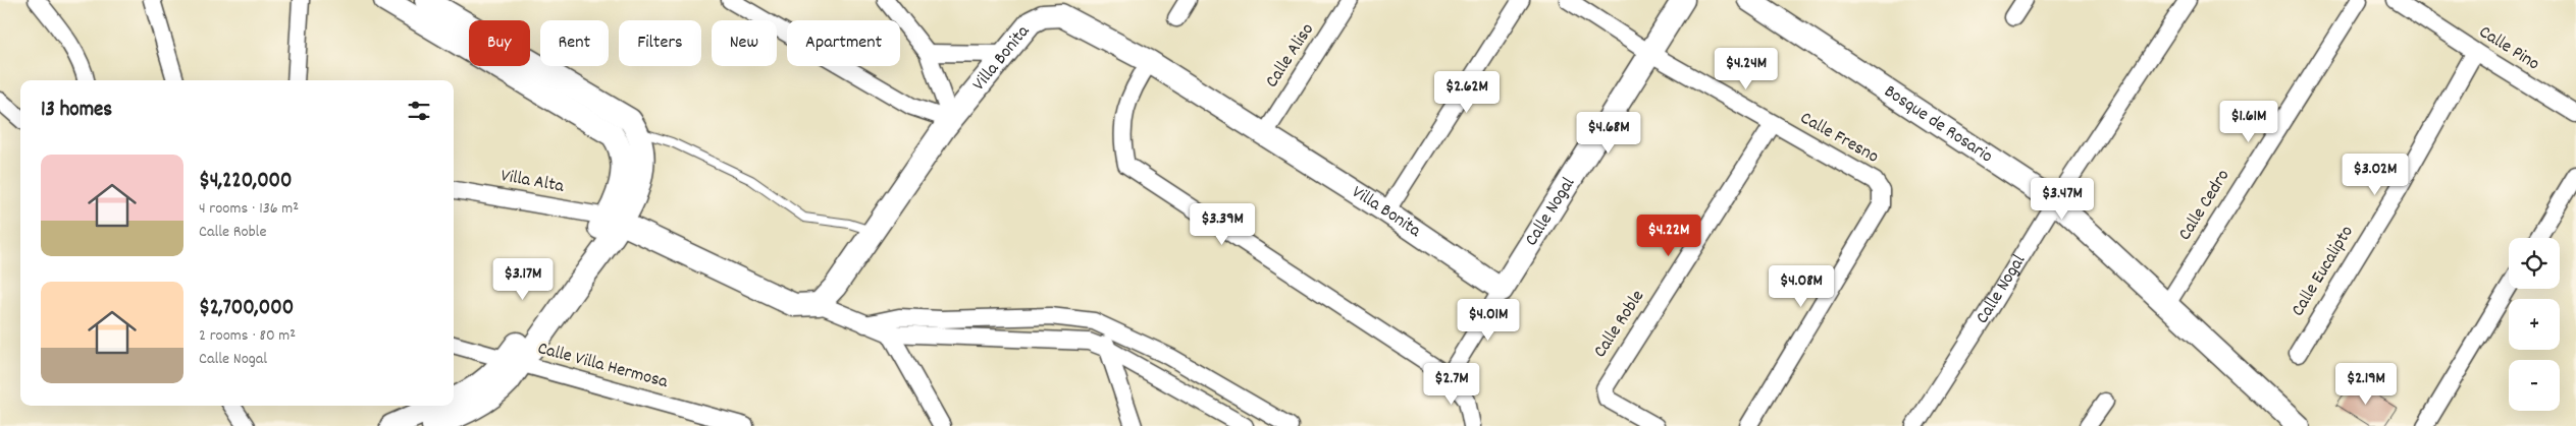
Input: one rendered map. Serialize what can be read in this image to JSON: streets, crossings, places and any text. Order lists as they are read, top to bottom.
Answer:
{
  "streets": {
    "main road": ["Villa Bonita", "Bosque de Rosario", "Calle Nogal"],
    "street": [
      "Calle Pino",
      "Calle Aliso",
      "Calle Fresno",
      "Villa Alta",
      "Calle Cedro",
      "Calle Eucalipto",
      "Calle Roble",
      "Calle Villa Hermosa"
    ]
  },
  "crossings": [
    ["Calle Pino", "Calle Eucalipto"],
    ["Calle Aliso", "Villa Bonita"],
    ["Villa Bonita", "Calle Nogal"],
    ["Bosque de Rosario", "Calle Cedro"],
    ["Bosque de Rosario", "Calle Nogal"],
    ["Calle Fresno", "Calle Nogal"],
    ["Calle Fresno", "Calle Roble"]
  ],
  "page": {
    "chip": [
      "Buy",
      "Rent",
      "Filters",
      "New",
      "Apartment"
    ],
    "price": [
      "$4.24M",
      "$2.62M",
      "$1.61M",
      "$4.68M",
      "$3.02M",
      "$3.47M",
      "$3.39M",
      "$4.22M",
      "$3.17M",
      "$4.08M",
      "$4.01M",
      "$2.7M",
      "$2.19M"
    ],
    "heading": "13 homes",
    "list": [
      {
        "name": "$4,220,000",
        "note": "4 rooms · 136 m² · Calle Roble"
      },
      {
        "name": "$2,700,000",
        "note": "2 rooms · 80 m² · Calle Nogal"
      }
    ],
    "map_buttons": ["+", "−"]
  }
}
